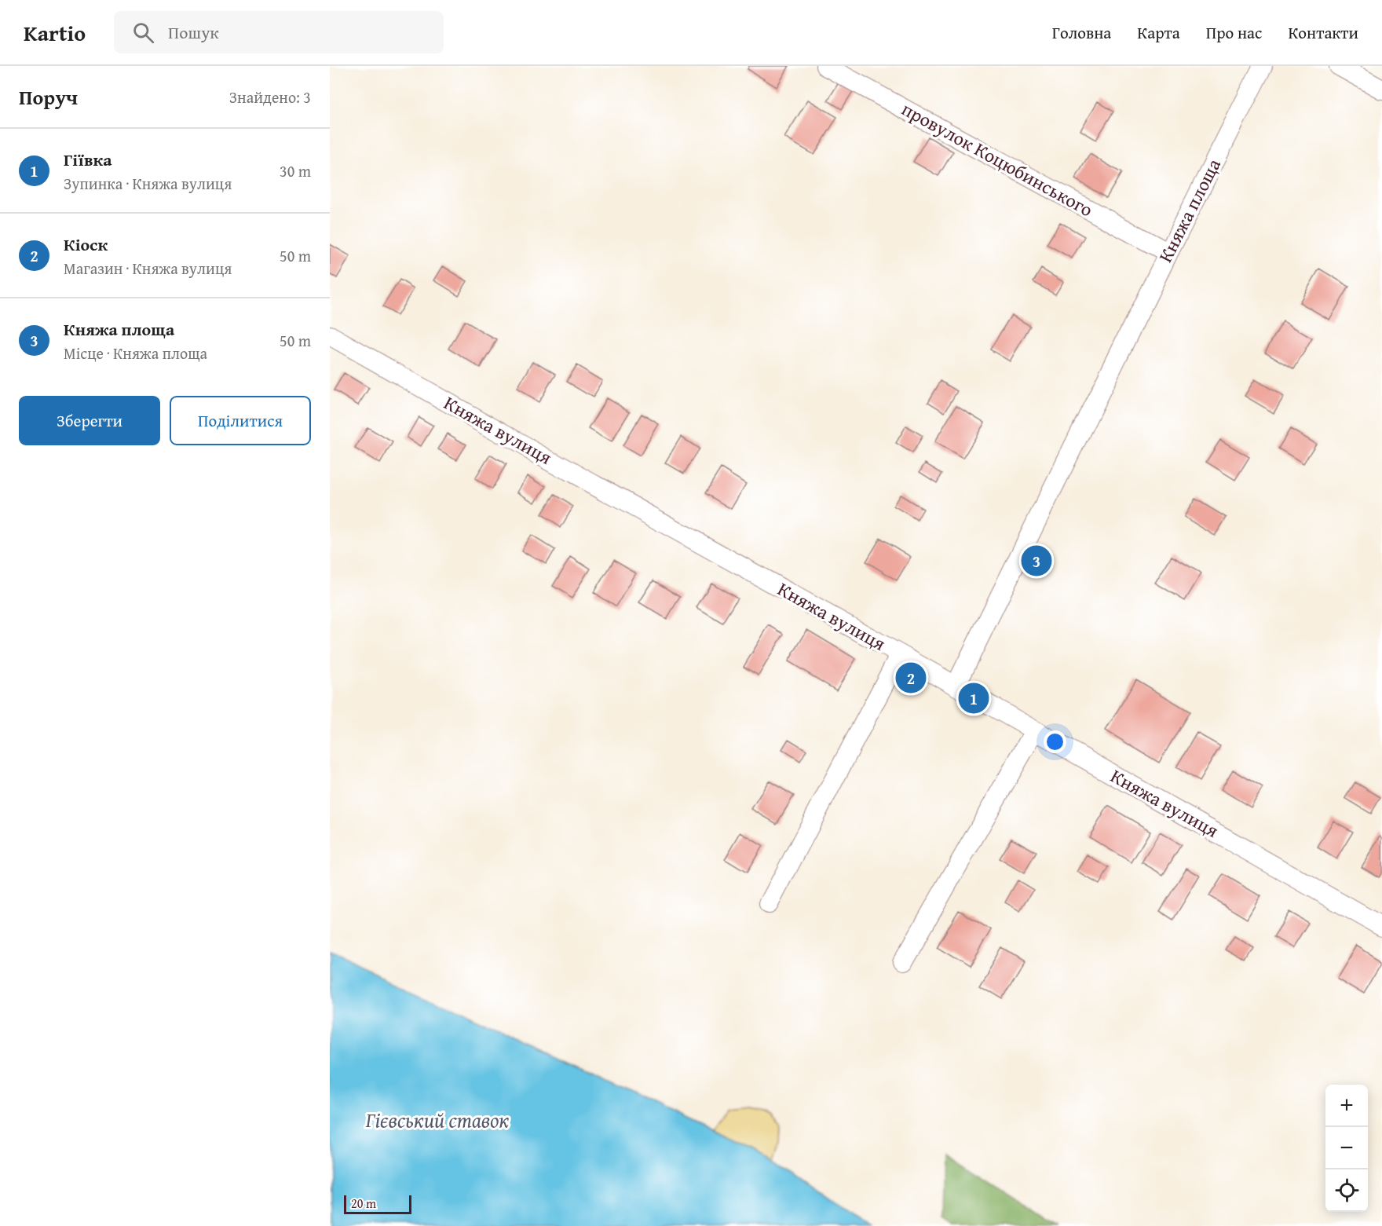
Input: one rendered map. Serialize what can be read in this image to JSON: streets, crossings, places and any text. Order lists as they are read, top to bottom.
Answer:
{
  "streets": {
    "street": ["провулок Коцюбинського", "Княжа площа", "Княжа вулиця"]
  },
  "crossings": [
    ["провулок Коцюбинського", "Княжа площа"],
    ["Княжа площа", "Княжа вулиця"]
  ],
  "water": ["Гієвський ставок"],
  "scale_bar": "20 m",
  "page": {
    "header": "Kartio",
    "search": "Пошук",
    "nav": [
      "Головна",
      "Карта",
      "Про нас",
      "Контакти"
    ],
    "heading": ["Поруч", "Знайдено: 3"],
    "list": [
      {
        "mark": "1",
        "name": "Гіївка",
        "note": "Зупинка · Княжа вулиця",
        "value": "30 m"
      },
      {
        "mark": "2",
        "name": "Кіоск",
        "note": "Магазин · Княжа вулиця",
        "value": "50 m"
      },
      {
        "mark": "3",
        "name": "Княжа площа",
        "note": "Місце · Княжа площа",
        "value": "50 m"
      }
    ],
    "buttons": ["Зберегти", "Поділитися"],
    "pins": ["3", "2", "1"],
    "map_buttons": ["+", "−"],
    "scale": "20 m"
  }
}
